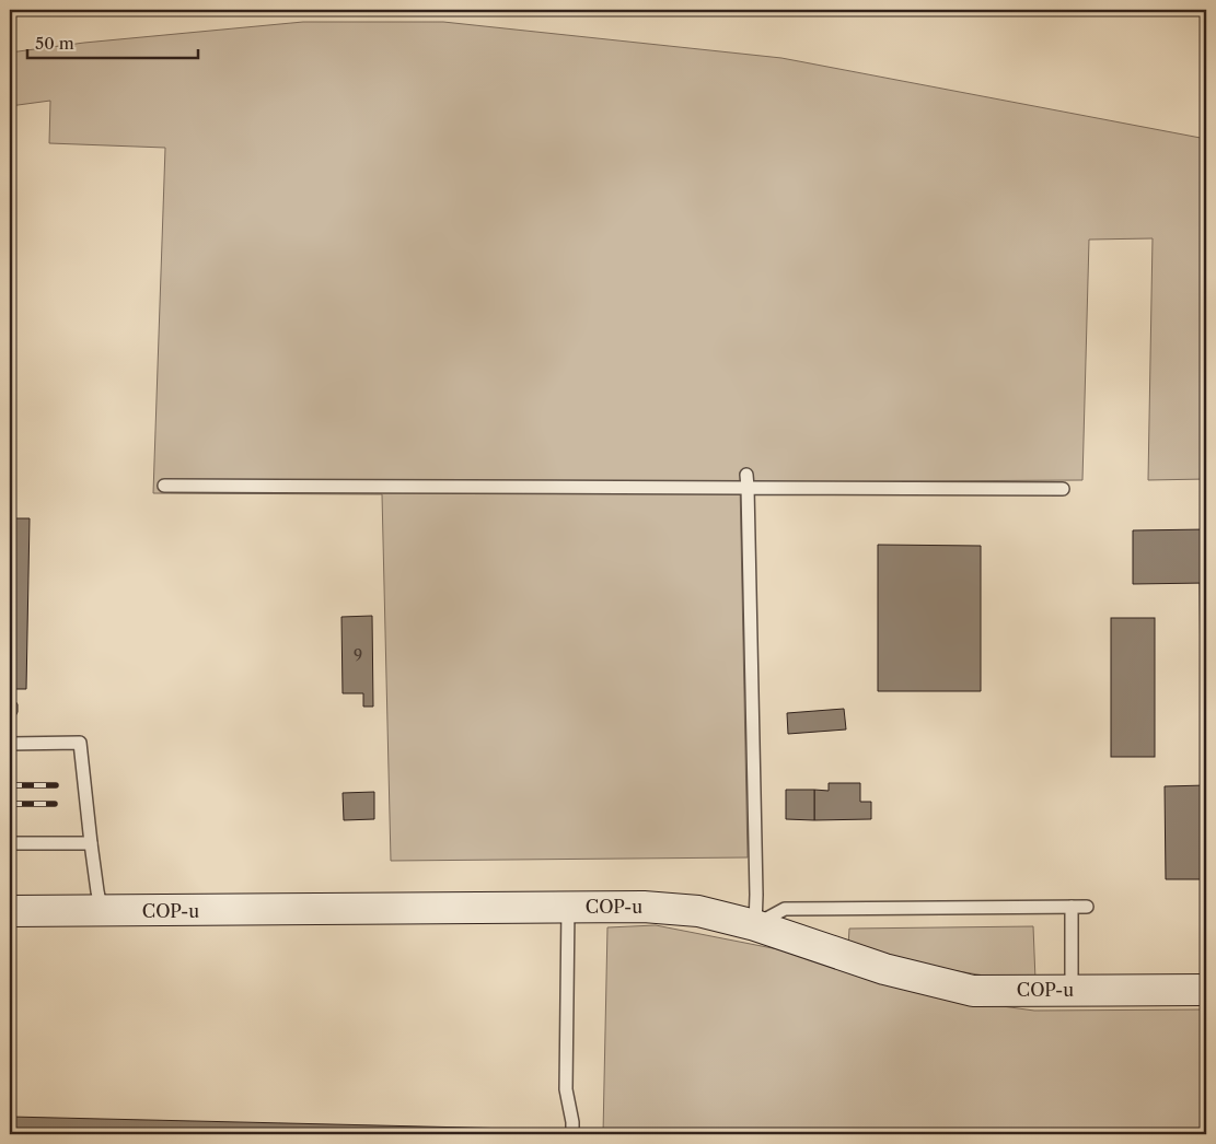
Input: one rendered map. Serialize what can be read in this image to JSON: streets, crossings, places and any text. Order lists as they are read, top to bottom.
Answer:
{
  "streets": {
    "main road": ["COP-u"]
  },
  "house_numbers": ["9"],
  "scale_bar": "50 m"
}
